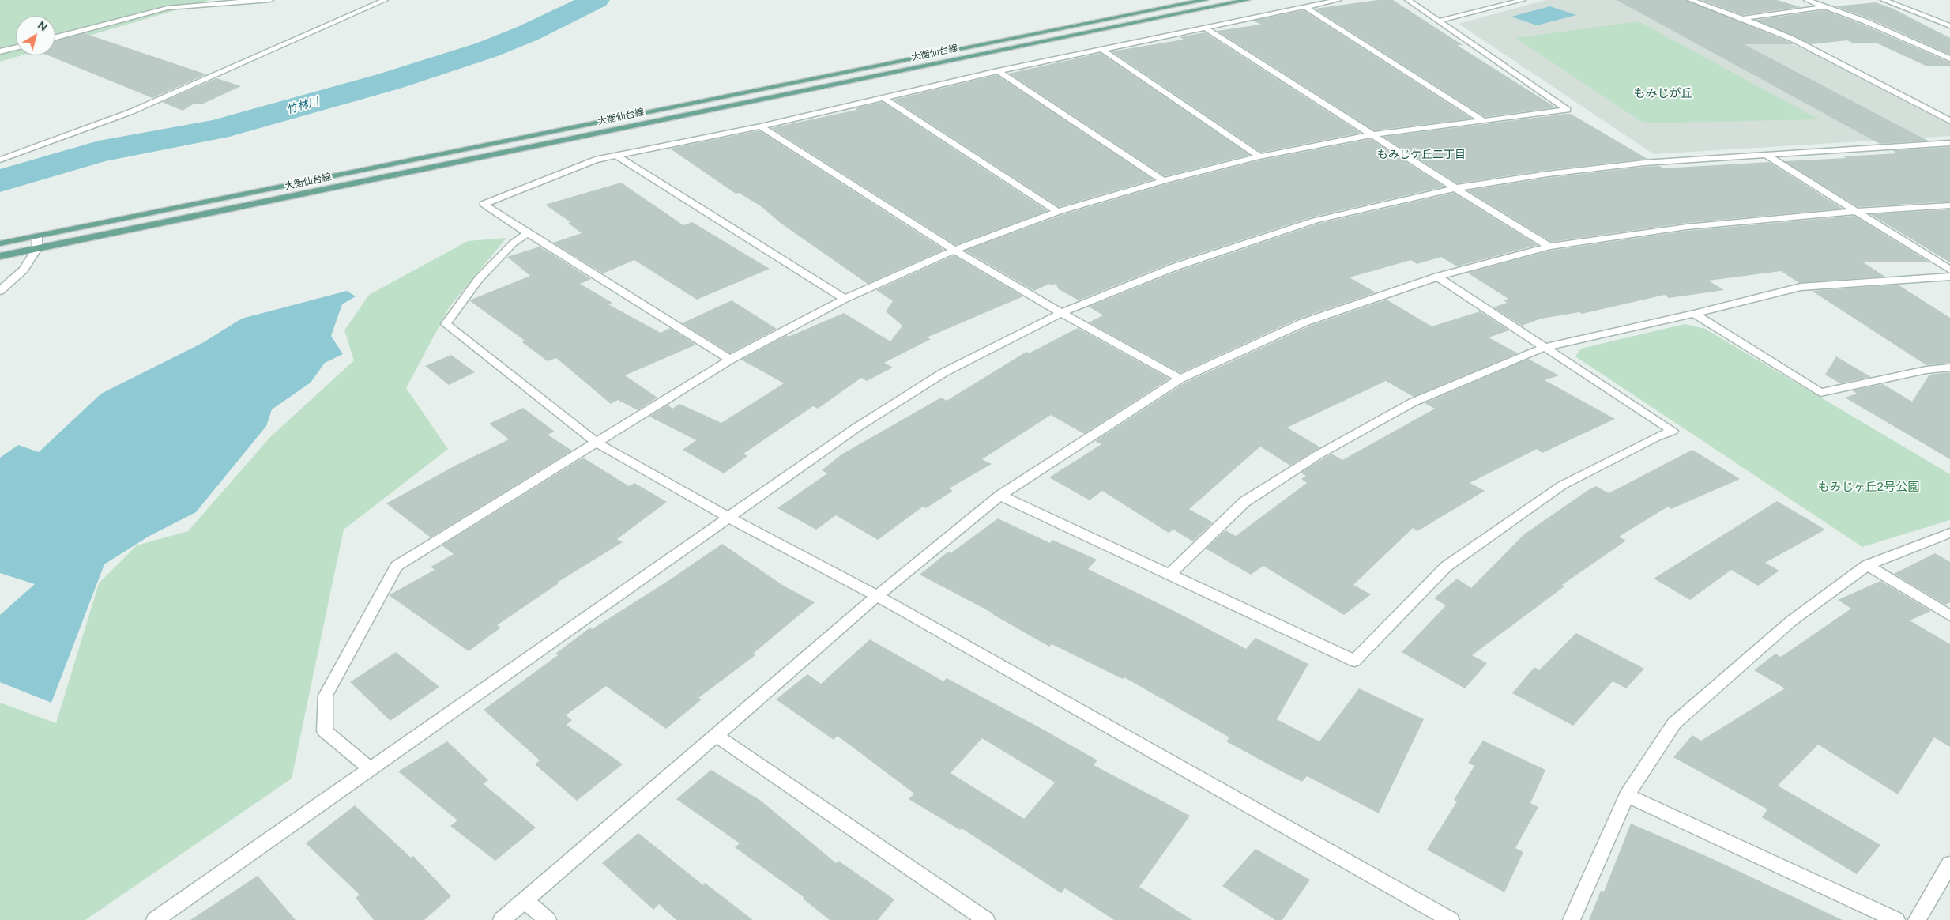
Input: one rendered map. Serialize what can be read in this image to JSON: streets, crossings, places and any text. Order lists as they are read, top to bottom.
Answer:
{
  "streets": {
    "main road": ["大衡仙台線"]
  },
  "districts": ["もみじが丘", "もみじケ丘二丁目"],
  "water": ["竹林川"],
  "parks": ["もみじヶ丘2号公園"],
  "north": "top right"
}
